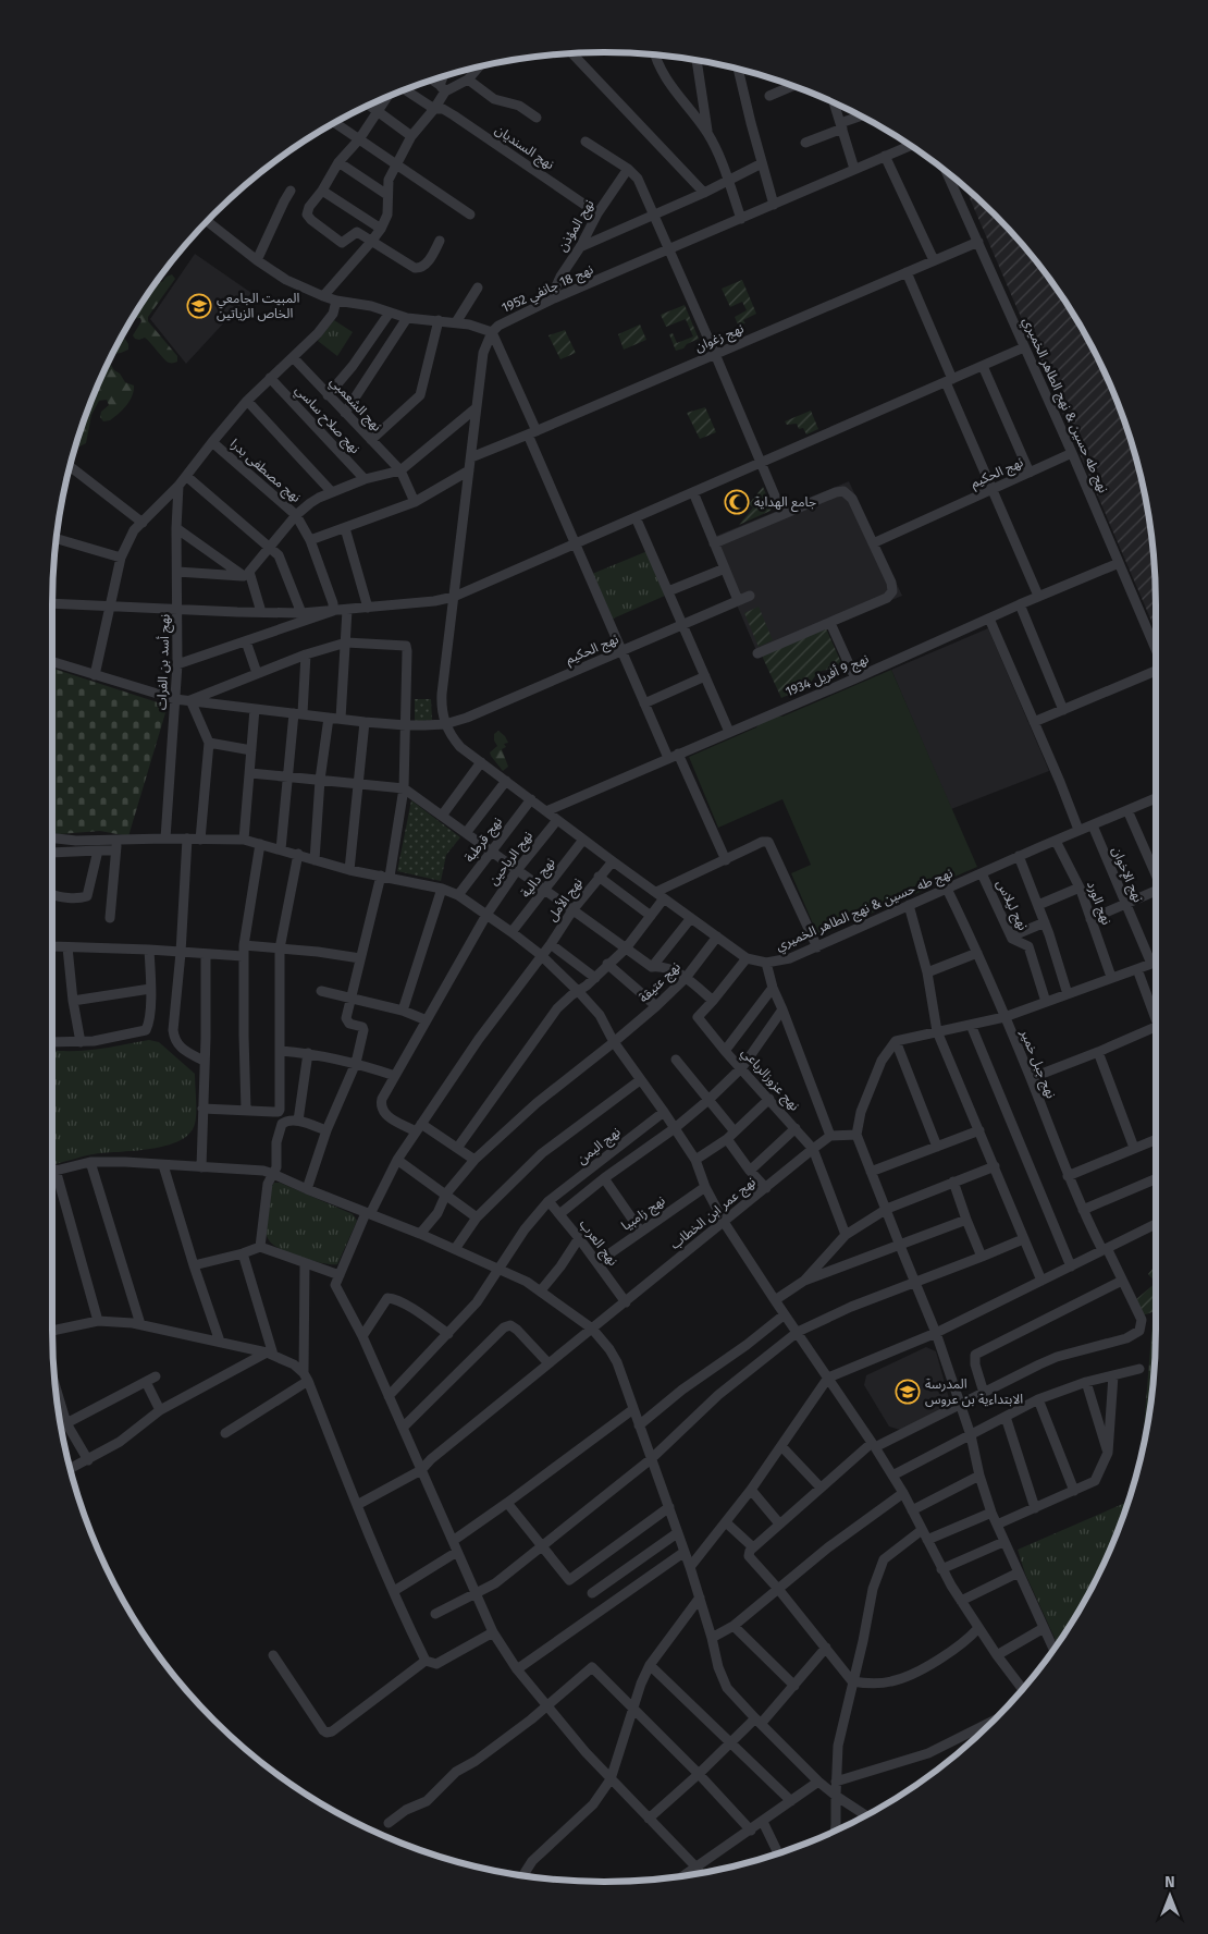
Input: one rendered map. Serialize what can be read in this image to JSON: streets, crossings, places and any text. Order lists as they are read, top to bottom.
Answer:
{
  "streets": {
    "street": [
      "نهج السنديان",
      "نهج المؤذن",
      "نهج 18 جانفي 1952",
      "نهج زغوان",
      "نهج الشعمبي",
      "نهج طه حسين & نهج الطاهر الخميري",
      "نهج صلاح ساسي",
      "نهج مصطفى بدرا",
      "نهج الحكيم",
      "نهج أسد بن الفرات",
      "نهج 9 أفريل 1934",
      "نهج قرطبة",
      "نهج الرياحين",
      "نهج الإخوان",
      "نهج دالية",
      "نهج الأمل",
      "نهج الورد",
      "نهج ليلاس",
      "نهج عتيقة",
      "نهج جبل خمير",
      "نهج عزوزالرباعي",
      "نهج اليمن",
      "نهج زامبيا",
      "نهج عمر ابن الخطاب",
      "نهج العرب"
    ]
  },
  "crossings": [
    ["نهج السنديان", "نهج المؤذن"],
    ["نهج المؤذن", "نهج 18 جانفي 1952"],
    ["نهج زغوان", "نهج طه حسين & نهج الطاهر الخميري"],
    ["نهج طه حسين & نهج الطاهر الخميري", "نهج الحكيم"],
    ["نهج طه حسين & نهج الطاهر الخميري", "نهج 9 أفريل 1934"],
    ["نهج طه حسين & نهج الطاهر الخميري", "نهج قرطبة"],
    ["نهج طه حسين & نهج الطاهر الخميري", "نهج الرياحين"],
    ["نهج طه حسين & نهج الطاهر الخميري", "نهج الإخوان"],
    ["نهج طه حسين & نهج الطاهر الخميري", "نهج دالية"],
    ["نهج طه حسين & نهج الطاهر الخميري", "نهج الأمل"],
    ["نهج طه حسين & نهج الطاهر الخميري", "نهج الورد"],
    ["نهج طه حسين & نهج الطاهر الخميري", "نهج ليلاس"],
    ["نهج طه حسين & نهج الطاهر الخميري", "نهج عتيقة"],
    ["نهج طه حسين & نهج الطاهر الخميري", "نهج جبل خمير"],
    ["نهج طه حسين & نهج الطاهر الخميري", "نهج عزوزالرباعي"],
    ["نهج الحكيم", "نهج أسد بن الفرات"],
    ["نهج الرياحين", "نهج الأمل"],
    ["نهج عزوزالرباعي", "نهج عمر ابن الخطاب"],
    ["نهج اليمن", "نهج العرب"],
    ["نهج زامبيا", "نهج العرب"],
    ["نهج عمر ابن الخطاب", "نهج العرب"]
  ],
  "places": {
    "school or university": ["المبيت الجامعي الخاص الزياتين", "المدرسة الابتداءية بن عروس"],
    "mosque": ["جامع الهداية"]
  },
  "north": "top"
}
